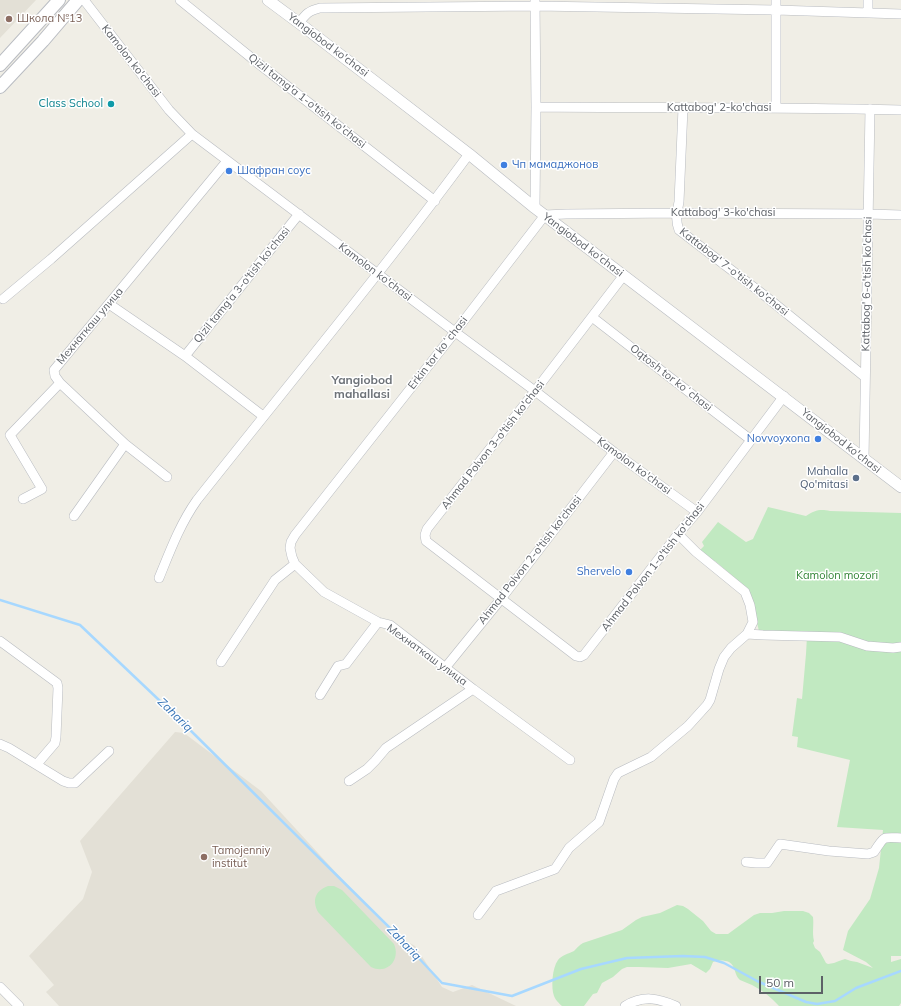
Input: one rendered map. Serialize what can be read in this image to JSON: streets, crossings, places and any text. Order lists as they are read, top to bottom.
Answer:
{
  "streets": {
    "street": [
      "Yangiobod ko'chasi",
      "Kamolon ko'chasi",
      "Qizil tamg'a 1-o'tish ko'chasi",
      "Kattabog' 2-ko'chasi",
      "Kattabog' 3-ko'chasi",
      "Kattabog' 7-o'tish ko'chasi",
      "Kattabog' 6-o'tish ko'chasi",
      "Qizil tamg'a 3-o'tish ko'chasi",
      "Мехнаткаш улица",
      "Erkin tor koʻchasi",
      "Oqtosh tor koʻchasi",
      "Ahmad Polvon 3-o'tish ko'chasi",
      "Ahmad Polvon 2-o'tish ko'chasi",
      "Ahmad Polvon 1-o'tish ko'chasi"
    ]
  },
  "crossings": [
    ["Yangiobod ko'chasi", "Kattabog' 3-ko'chasi"],
    ["Yangiobod ko'chasi", "Kattabog' 6-o'tish ko'chasi"],
    ["Yangiobod ko'chasi", "Erkin tor koʻchasi"],
    ["Yangiobod ko'chasi", "Ahmad Polvon 3-o'tish ko'chasi"],
    ["Yangiobod ko'chasi", "Ahmad Polvon 1-o'tish ko'chasi"],
    ["Kamolon ko'chasi", "Qizil tamg'a 3-o'tish ko'chasi"],
    ["Kamolon ko'chasi", "Мехнаткаш улица"],
    ["Kamolon ko'chasi", "Erkin tor koʻchasi"],
    ["Kamolon ko'chasi", "Ahmad Polvon 3-o'tish ko'chasi"],
    ["Kamolon ko'chasi", "Ahmad Polvon 2-o'tish ko'chasi"],
    ["Kamolon ko'chasi", "Ahmad Polvon 1-o'tish ko'chasi"],
    ["Kattabog' 2-ko'chasi", "Kattabog' 7-o'tish ko'chasi"],
    ["Kattabog' 2-ko'chasi", "Kattabog' 6-o'tish ko'chasi"],
    ["Kattabog' 3-ko'chasi", "Kattabog' 7-o'tish ko'chasi"],
    ["Kattabog' 3-ko'chasi", "Kattabog' 6-o'tish ko'chasi"],
    ["Kattabog' 3-ko'chasi", "Erkin tor koʻchasi"],
    ["Kattabog' 7-o'tish ko'chasi", "Kattabog' 6-o'tish ko'chasi"],
    ["Мехнаткаш улица", "Erkin tor koʻchasi"],
    ["Мехнаткаш улица", "Ahmad Polvon 2-o'tish ko'chasi"],
    ["Oqtosh tor koʻchasi", "Ahmad Polvon 3-o'tish ko'chasi"],
    ["Oqtosh tor koʻchasi", "Ahmad Polvon 1-o'tish ko'chasi"],
    ["Ahmad Polvon 3-o'tish ko'chasi", "Ahmad Polvon 2-o'tish ko'chasi"],
    ["Ahmad Polvon 3-o'tish ko'chasi", "Ahmad Polvon 1-o'tish ko'chasi"],
    ["Ahmad Polvon 2-o'tish ko'chasi", "Ahmad Polvon 1-o'tish ko'chasi"]
  ],
  "districts": ["Yangiobod mahallasi"],
  "water": ["Zahariq"],
  "parks": ["Kamolon mozori"],
  "places": [
    "Школа №13",
    "Class School",
    "Чп мамаджонов",
    "Шафран соус",
    "Novvoyxona",
    "Mahalla Qo'mitasi",
    "Shervelo",
    "Tamojenniy institut"
  ],
  "scale_bar": "50 m"
}
